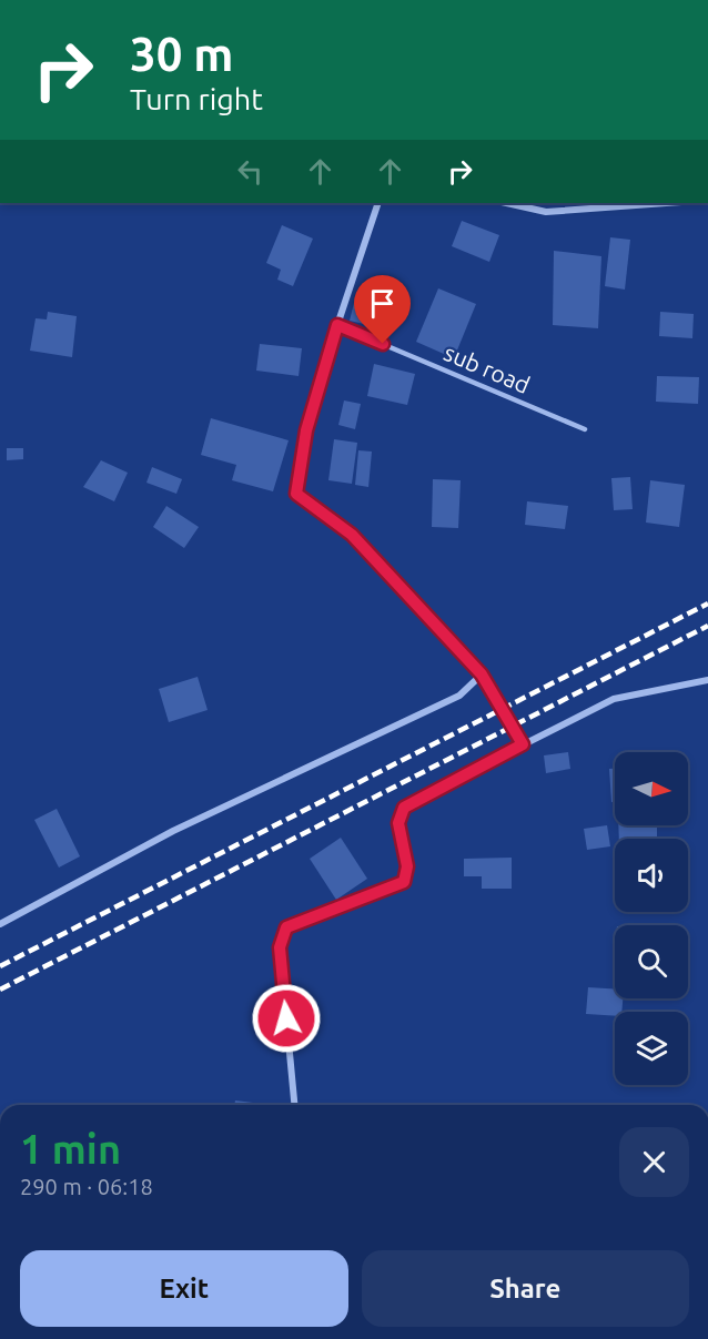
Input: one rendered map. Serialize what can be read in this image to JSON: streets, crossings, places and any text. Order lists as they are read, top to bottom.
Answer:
{
  "streets": {
    "lane": ["sub road"]
  },
  "north": "right",
  "page": {
    "turn": ["30 m", "Turn right"],
    "heading": ["1 min", "290 m · 06:18"],
    "buttons": ["Exit", "Share"]
  }
}
